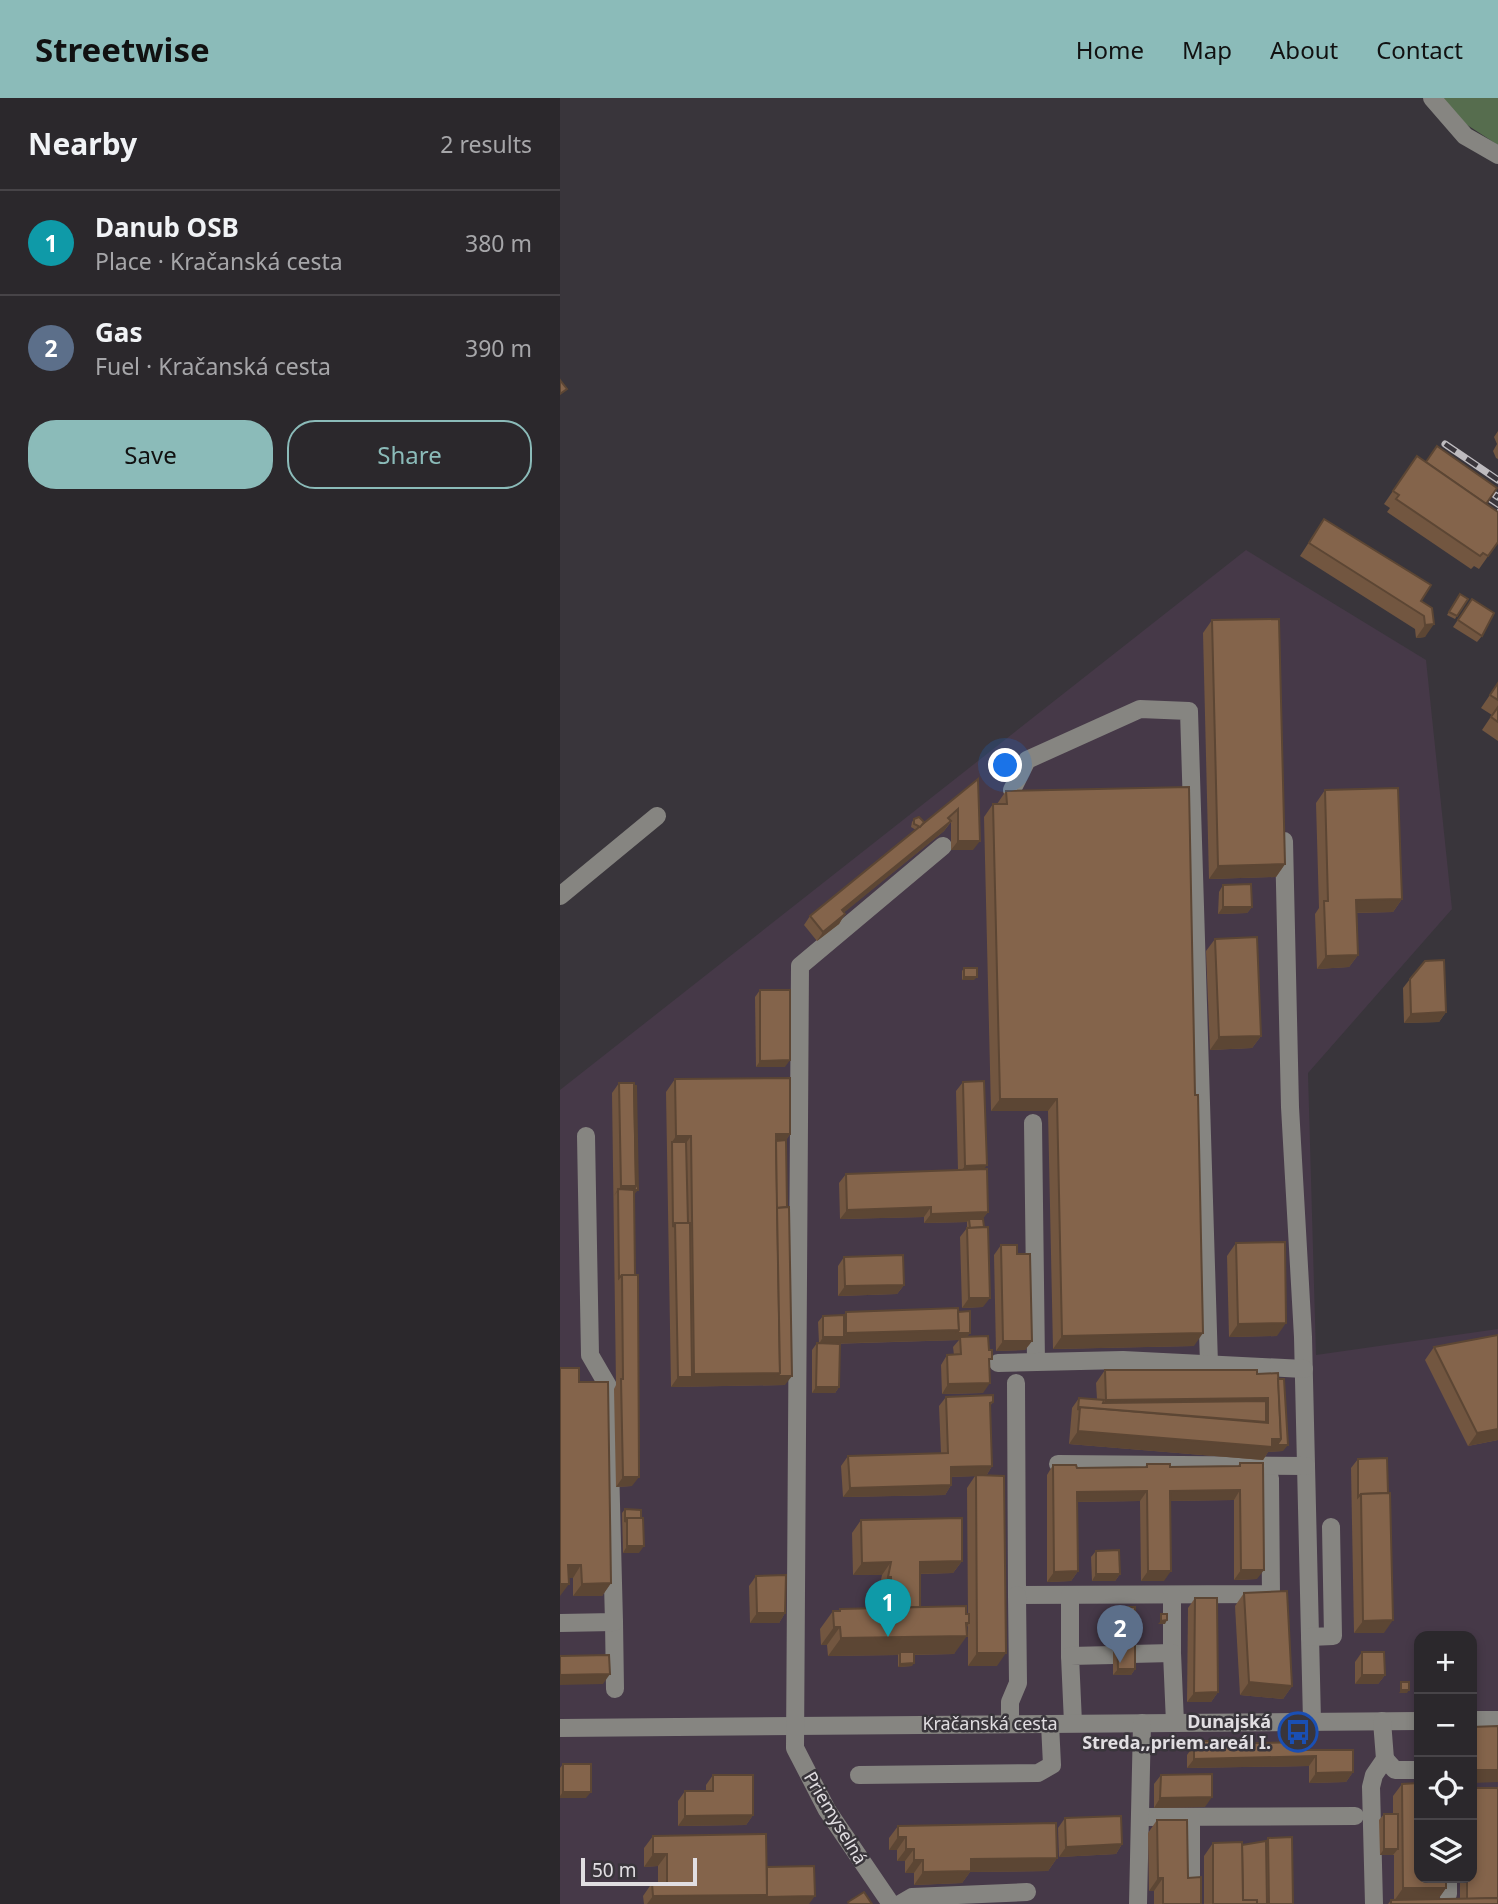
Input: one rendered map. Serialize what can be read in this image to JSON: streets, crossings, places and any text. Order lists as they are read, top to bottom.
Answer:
{
  "streets": {
    "street": ["Kračanská cesta", "Priemyselná"]
  },
  "crossings": [
    ["Kračanská cesta", "Priemyselná"]
  ],
  "places": {
    "bus stop": ["Dunajská Streda,,priem.areál I."]
  },
  "scale_bar": "50 m",
  "page": {
    "header": "Streetwise",
    "nav": [
      "Home",
      "Map",
      "About",
      "Contact"
    ],
    "heading": ["Nearby", "2 results"],
    "list": [
      {
        "mark": "1",
        "name": "Danub OSB",
        "note": "Place · Kračanská cesta",
        "value": "380 m"
      },
      {
        "mark": "2",
        "name": "Gas",
        "note": "Fuel · Kračanská cesta",
        "value": "390 m"
      }
    ],
    "buttons": ["Save", "Share"],
    "pins": ["1", "2"],
    "map_buttons": ["+", "−"],
    "scale": "50 m"
  }
}
